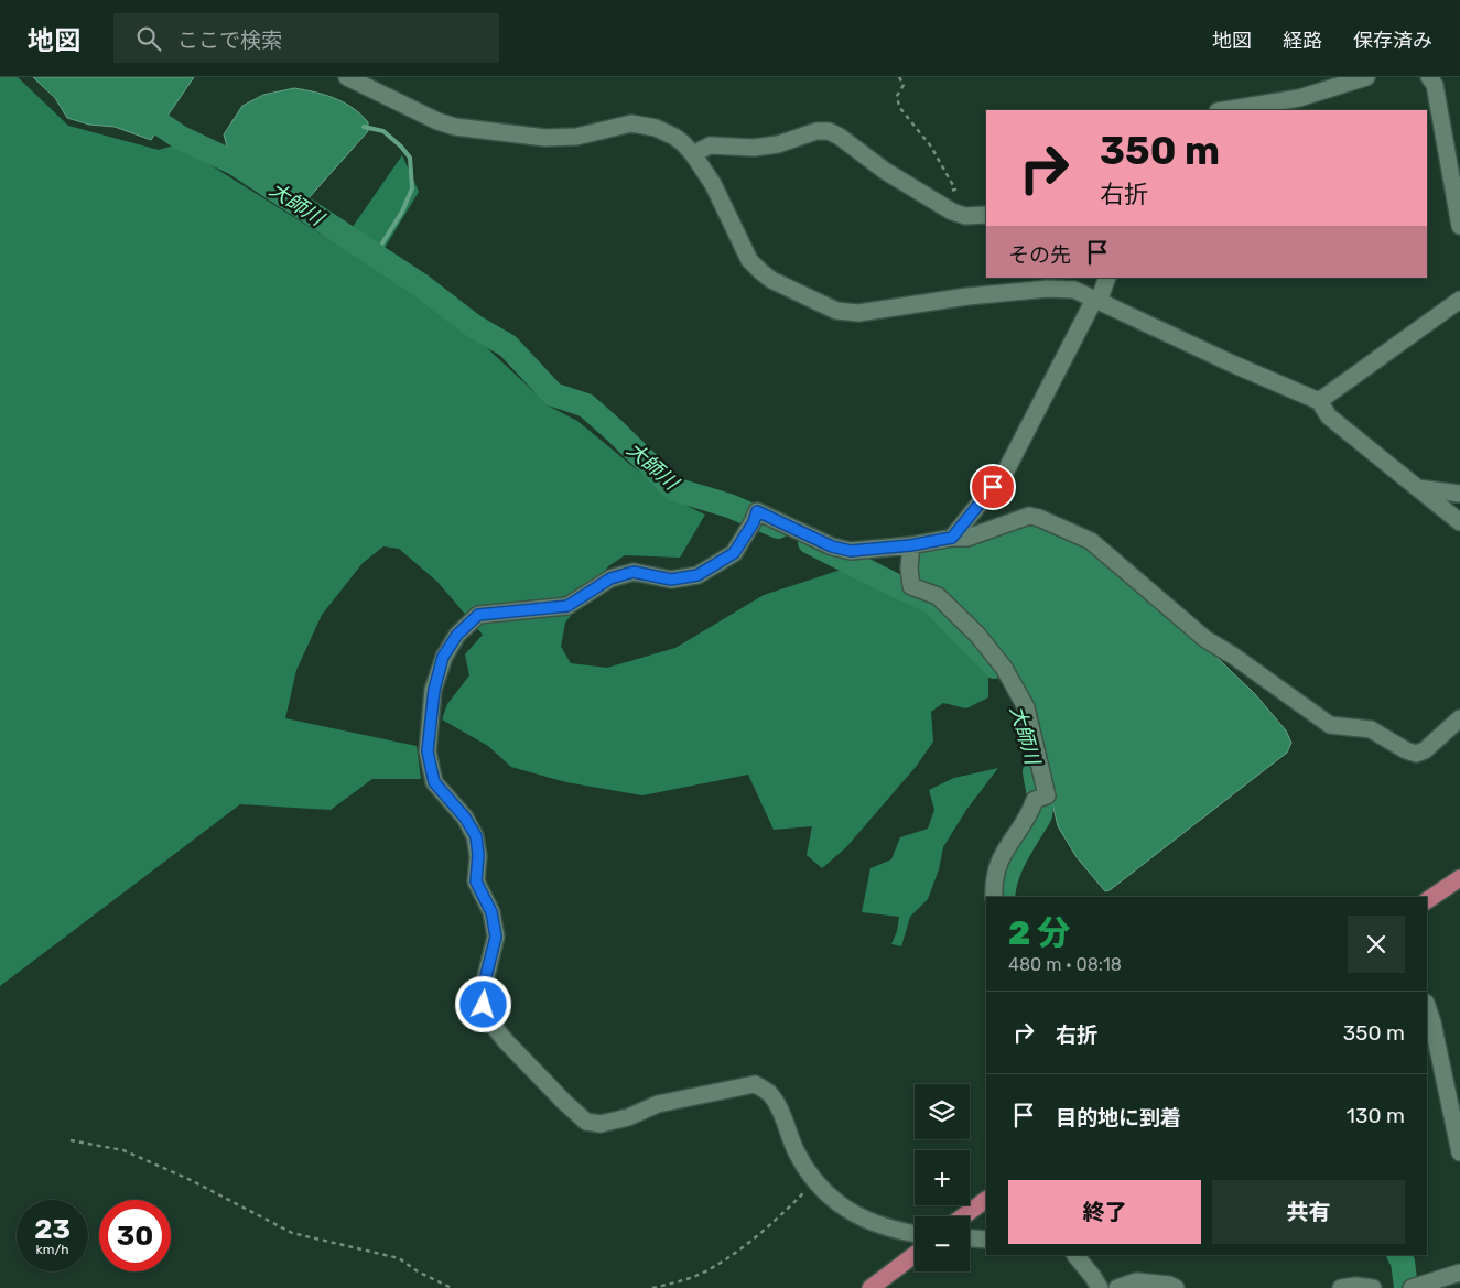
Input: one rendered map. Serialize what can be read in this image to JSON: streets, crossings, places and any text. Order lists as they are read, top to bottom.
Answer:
{
  "water": ["大師川"],
  "page": {
    "header": "地図",
    "search": "ここで検索",
    "nav": ["地図", "経路", "保存済み"],
    "turn": ["350 m", "右折"],
    "then": "その先",
    "heading": ["2 分", "480 m · 08:18"],
    "list": [
      {
        "name": "右折",
        "value": "350 m"
      },
      {
        "name": "目的地に到着",
        "value": "130 m"
      }
    ],
    "map_buttons": ["+", "−"],
    "buttons": ["終了", "共有"],
    "speed": "23 km/h",
    "limit": "30"
  }
}
